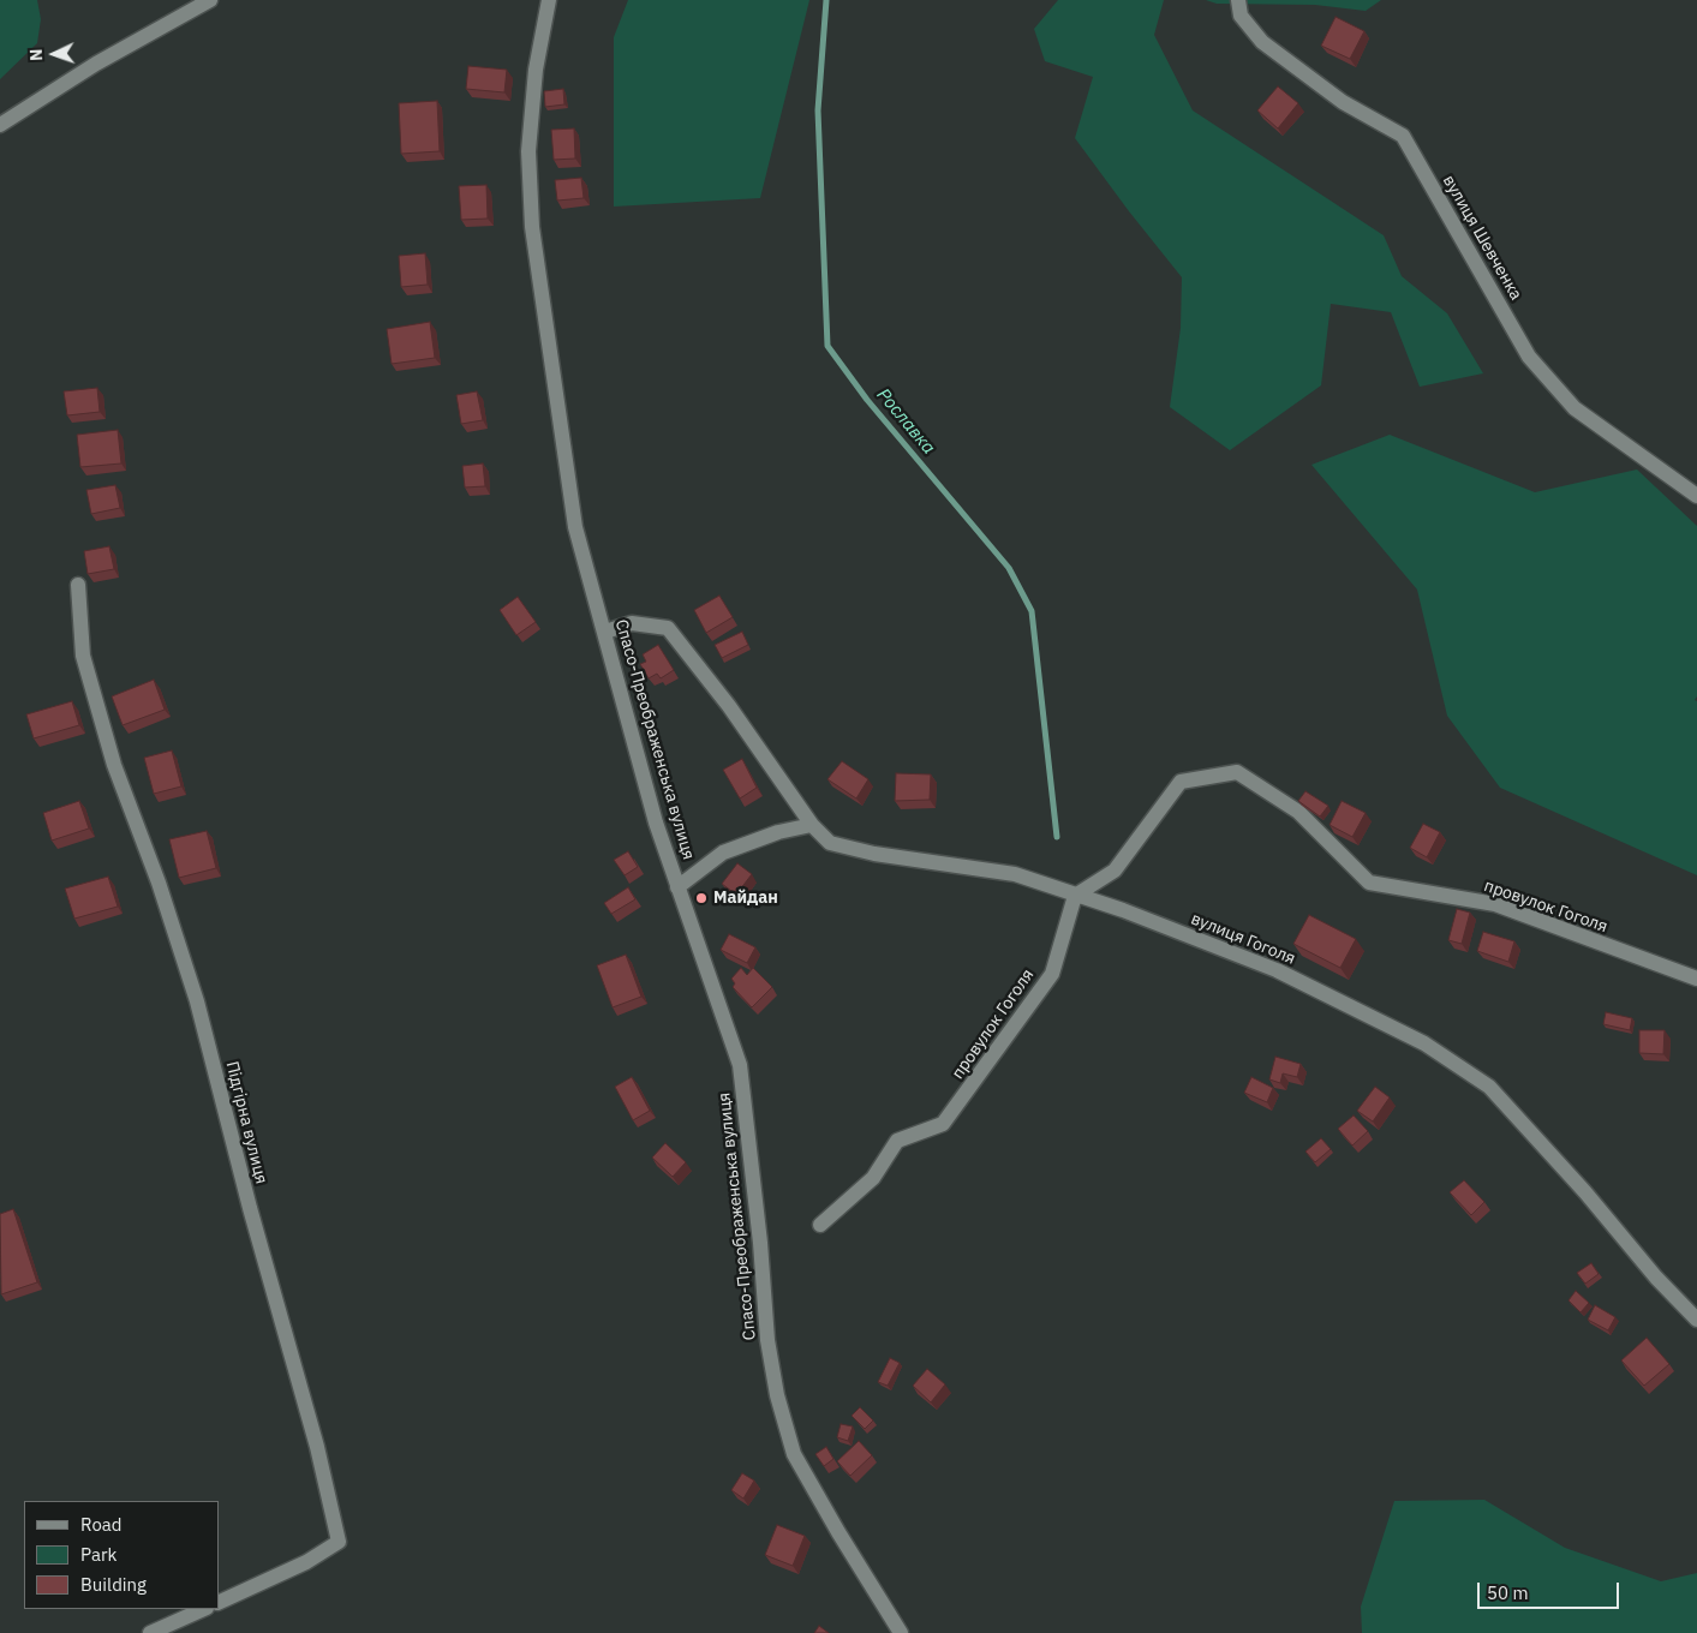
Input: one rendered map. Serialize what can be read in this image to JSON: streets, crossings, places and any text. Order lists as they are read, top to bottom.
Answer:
{
  "streets": {
    "street": [
      "вулиця Шевченка",
      "Спасо-Преображенська вулиця",
      "провулок Гоголя",
      "вулиця Гоголя",
      "Підгірна вулиця"
    ]
  },
  "crossings": [
    ["Спасо-Преображенська вулиця", "вулиця Гоголя"],
    ["провулок Гоголя", "вулиця Гоголя"]
  ],
  "water": ["Рославка"],
  "places": ["Майдан"],
  "legend": ["Road", "Park", "Building"],
  "scale_bar": "50 m",
  "north": "left"
}
